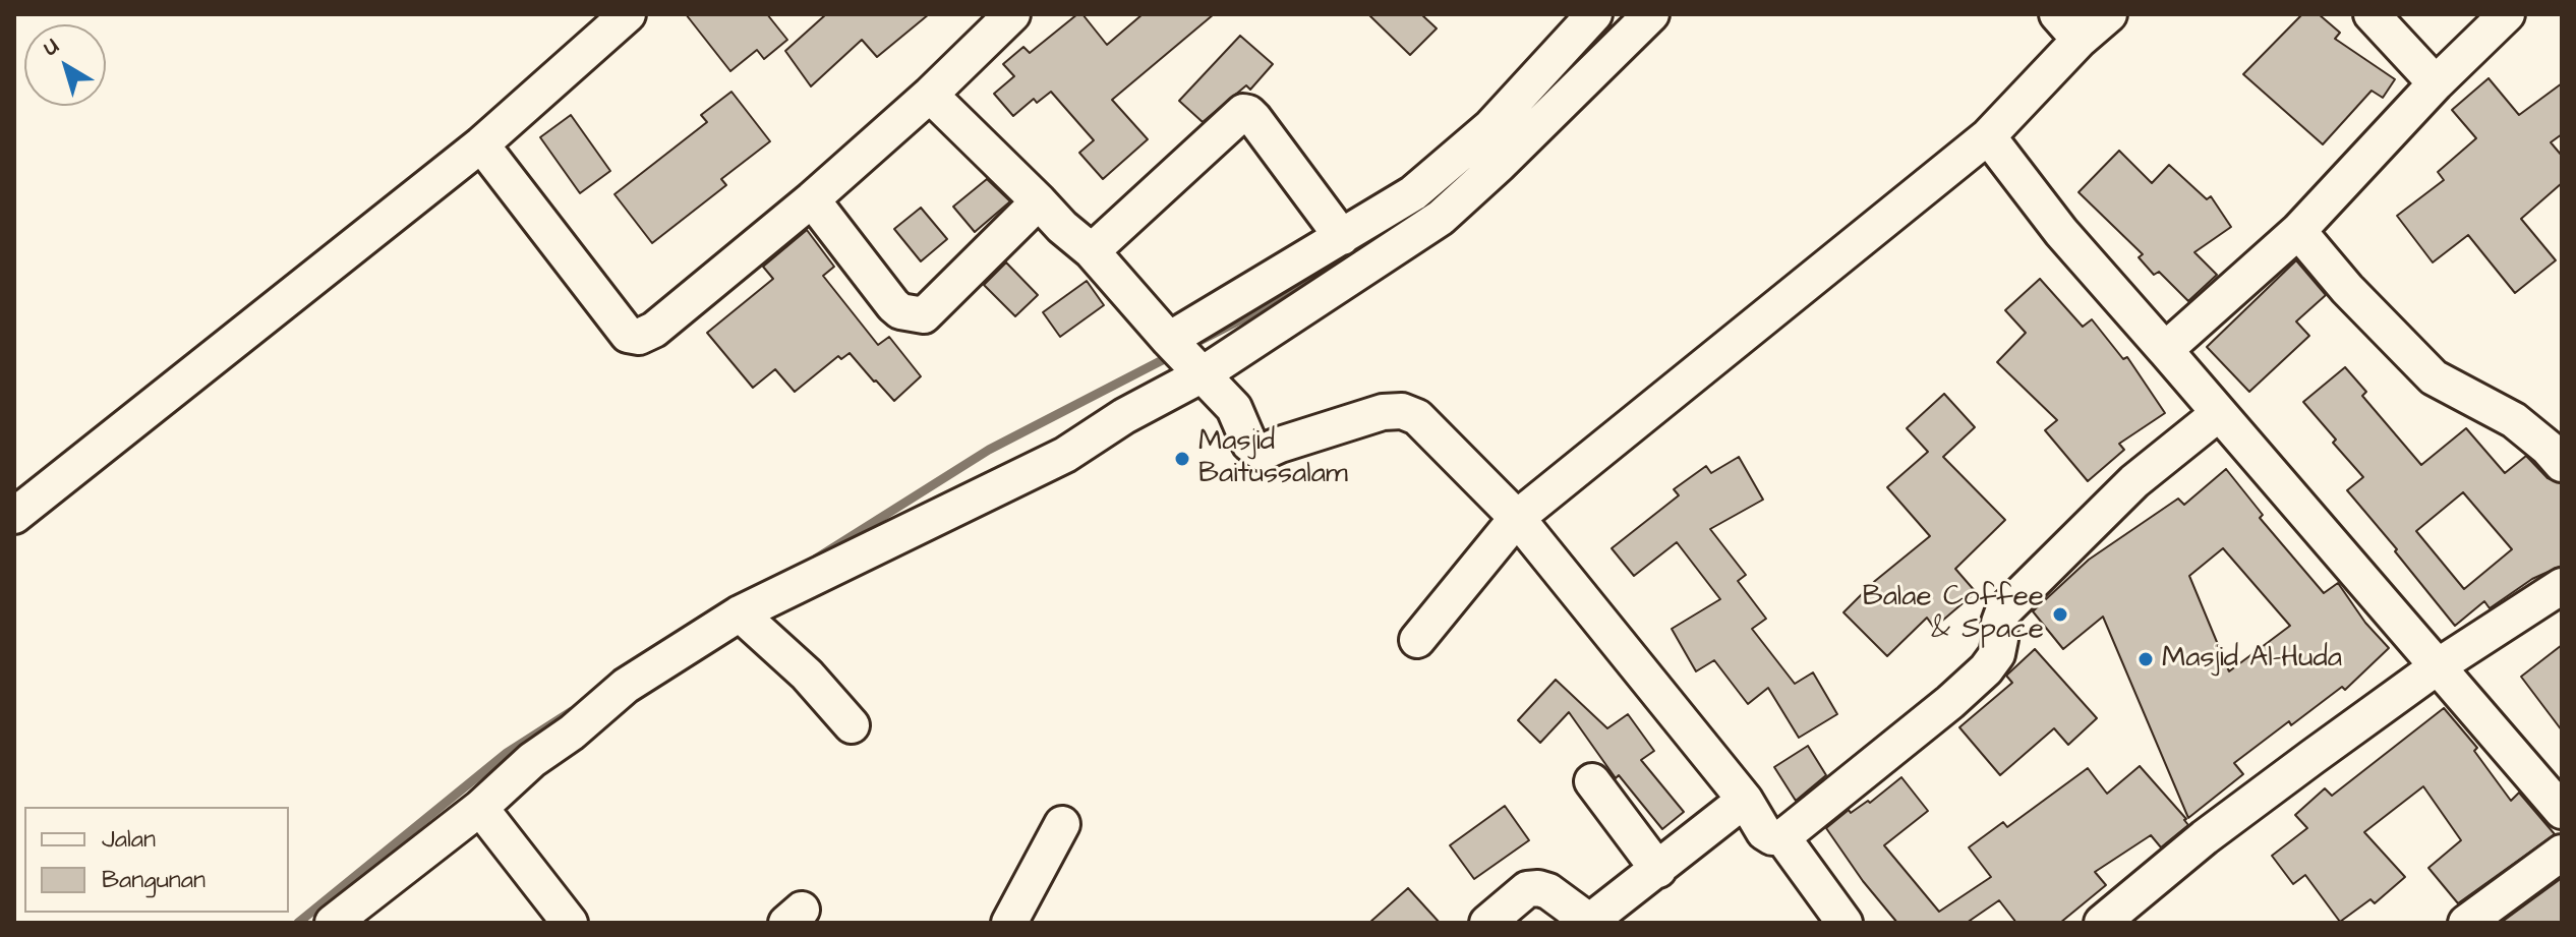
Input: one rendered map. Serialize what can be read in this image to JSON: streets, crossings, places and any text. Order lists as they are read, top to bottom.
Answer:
{
  "places": ["Masjid Baitussalam", "Balae Coffee & Space", "Masjid Al-Huda"],
  "legend": ["Jalan", "Bangunan"],
  "north": "top left"
}
